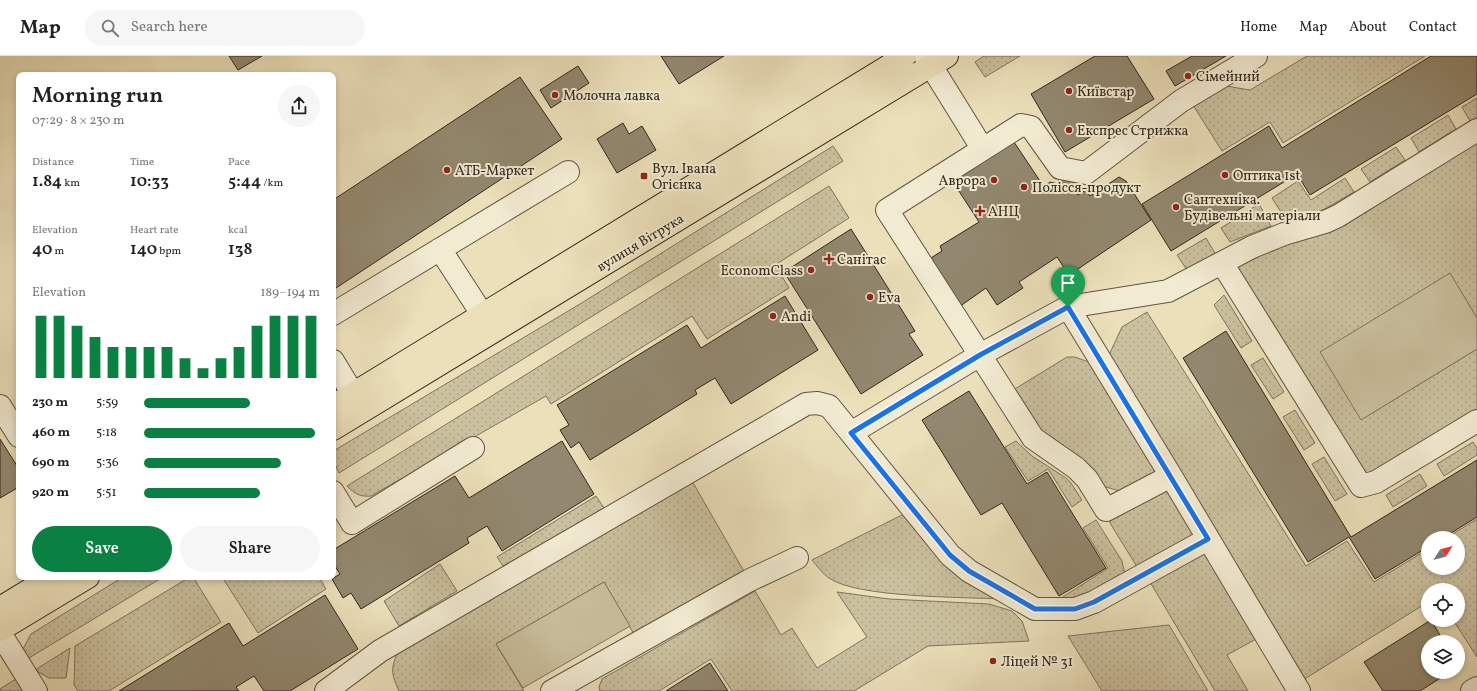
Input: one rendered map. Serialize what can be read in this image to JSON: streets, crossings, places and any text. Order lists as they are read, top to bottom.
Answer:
{
  "streets": {
    "main road": ["вулиця Вітрука"]
  },
  "places": {
    "other": [
      "Сімейний",
      "Київстар",
      "Молочна лавка",
      "Експрес Стрижка",
      "АТБ-Маркет",
      "Оптика 1st",
      "Аврора",
      "Полісся-продукт",
      "Сантехніка. Будівельні матеріали",
      "EconomClass",
      "Eva",
      "Andi",
      "Ліцей № 31"
    ],
    "transit": ["Вул. Івана Огієнка"],
    "health": ["АНЦ", "Санітас"]
  },
  "north": "top right",
  "page": {
    "header": "Map",
    "search": "Search here",
    "nav": [
      "Home",
      "Map",
      "About",
      "Contact"
    ],
    "heading": ["Morning run", "07:29 · 8 × 230 m"],
    "stats": [
      ["Distance", "1.84 km"],
      ["Time", "10:33"],
      ["Pace", "5:44 /km"],
      ["Elevation", "40 m"],
      ["Heart rate", "140 bpm"],
      ["kcal", "138"]
    ],
    "chart": ["Elevation", "189–194 m"],
    "list": [
      {
        "name": "230 m",
        "note": "5:59"
      },
      {
        "name": "460 m",
        "note": "5:18"
      },
      {
        "name": "690 m",
        "note": "5:36"
      },
      {
        "name": "920 m",
        "note": "5:51"
      }
    ],
    "buttons": ["Save", "Share"]
  }
}
